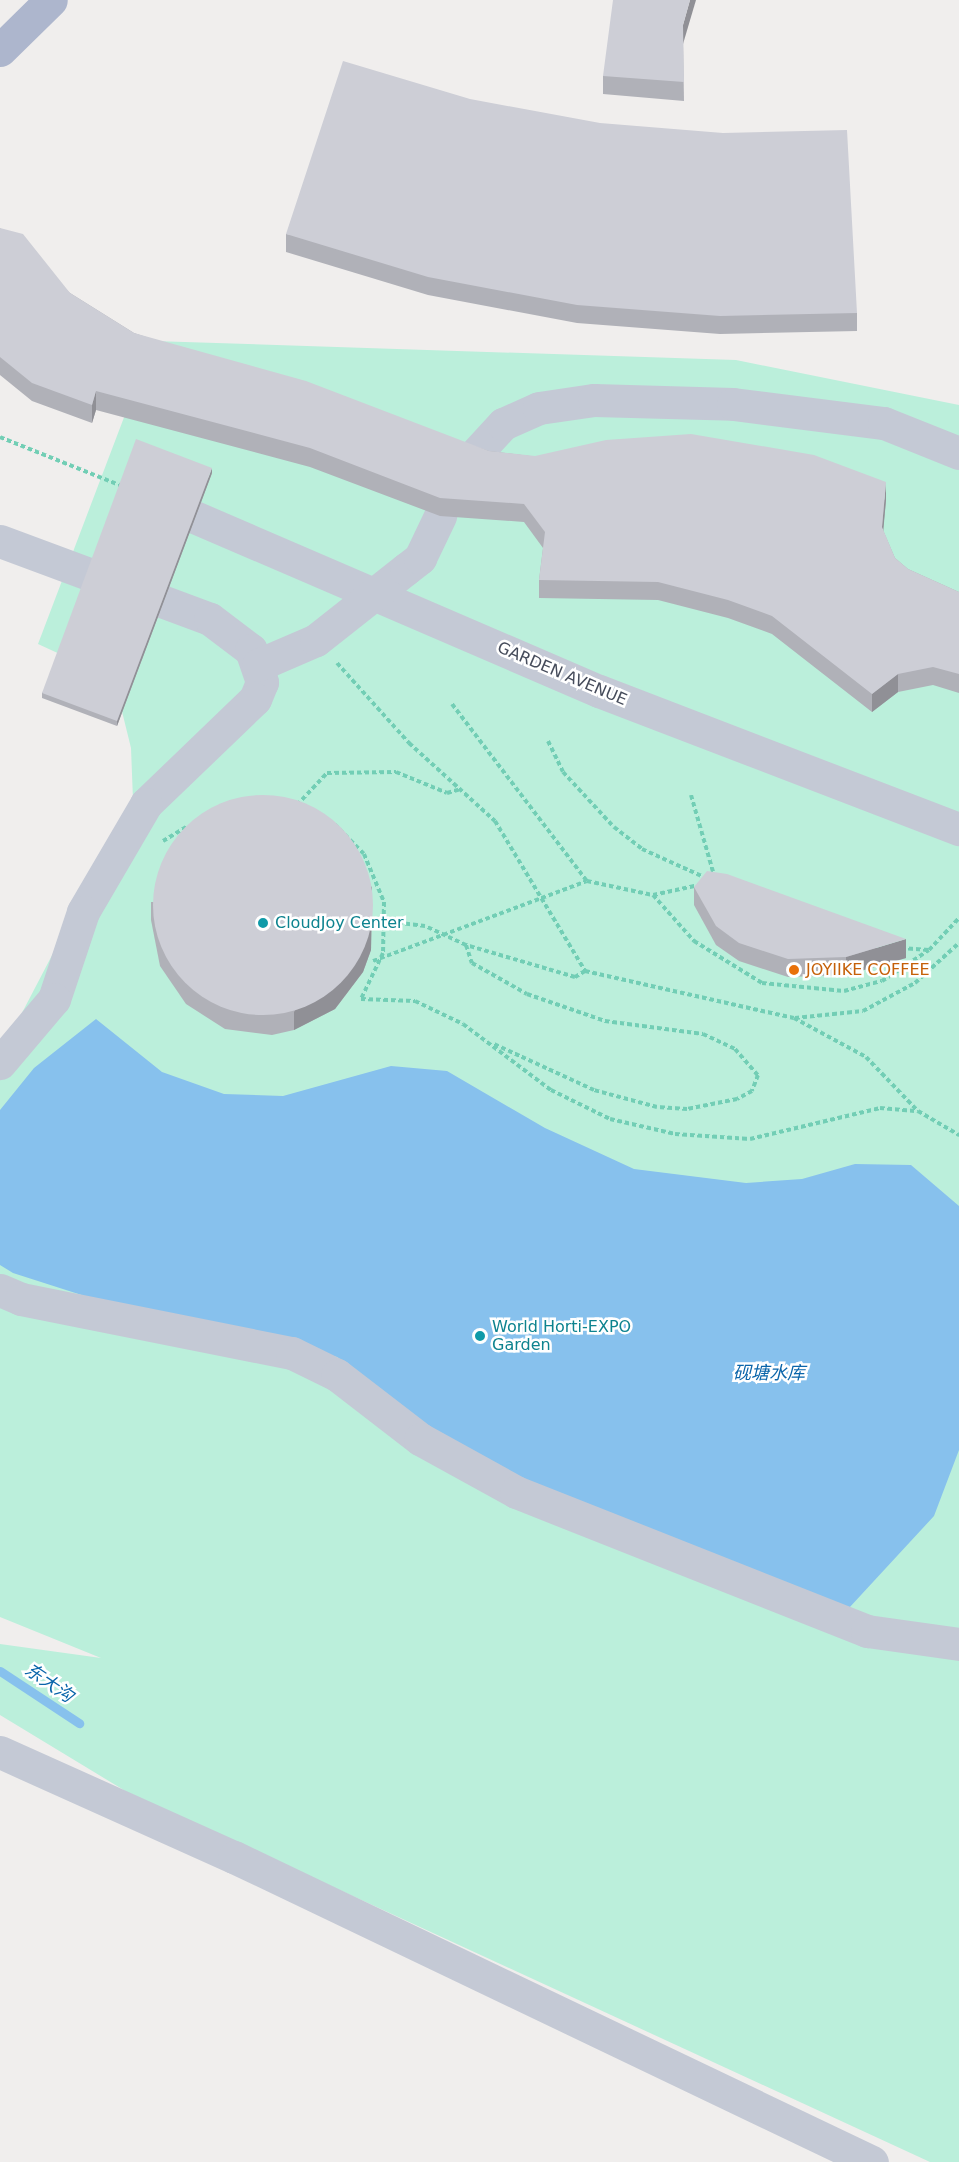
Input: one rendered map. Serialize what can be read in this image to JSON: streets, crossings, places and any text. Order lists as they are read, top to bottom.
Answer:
{
  "streets": {
    "street": ["GARDEN AVENUE"]
  },
  "water": ["砚塘水库", "东大沟"],
  "places": ["CloudJoy Center", "JOYIIKE COFFEE", "World Horti-EXPO Garden"]
}
